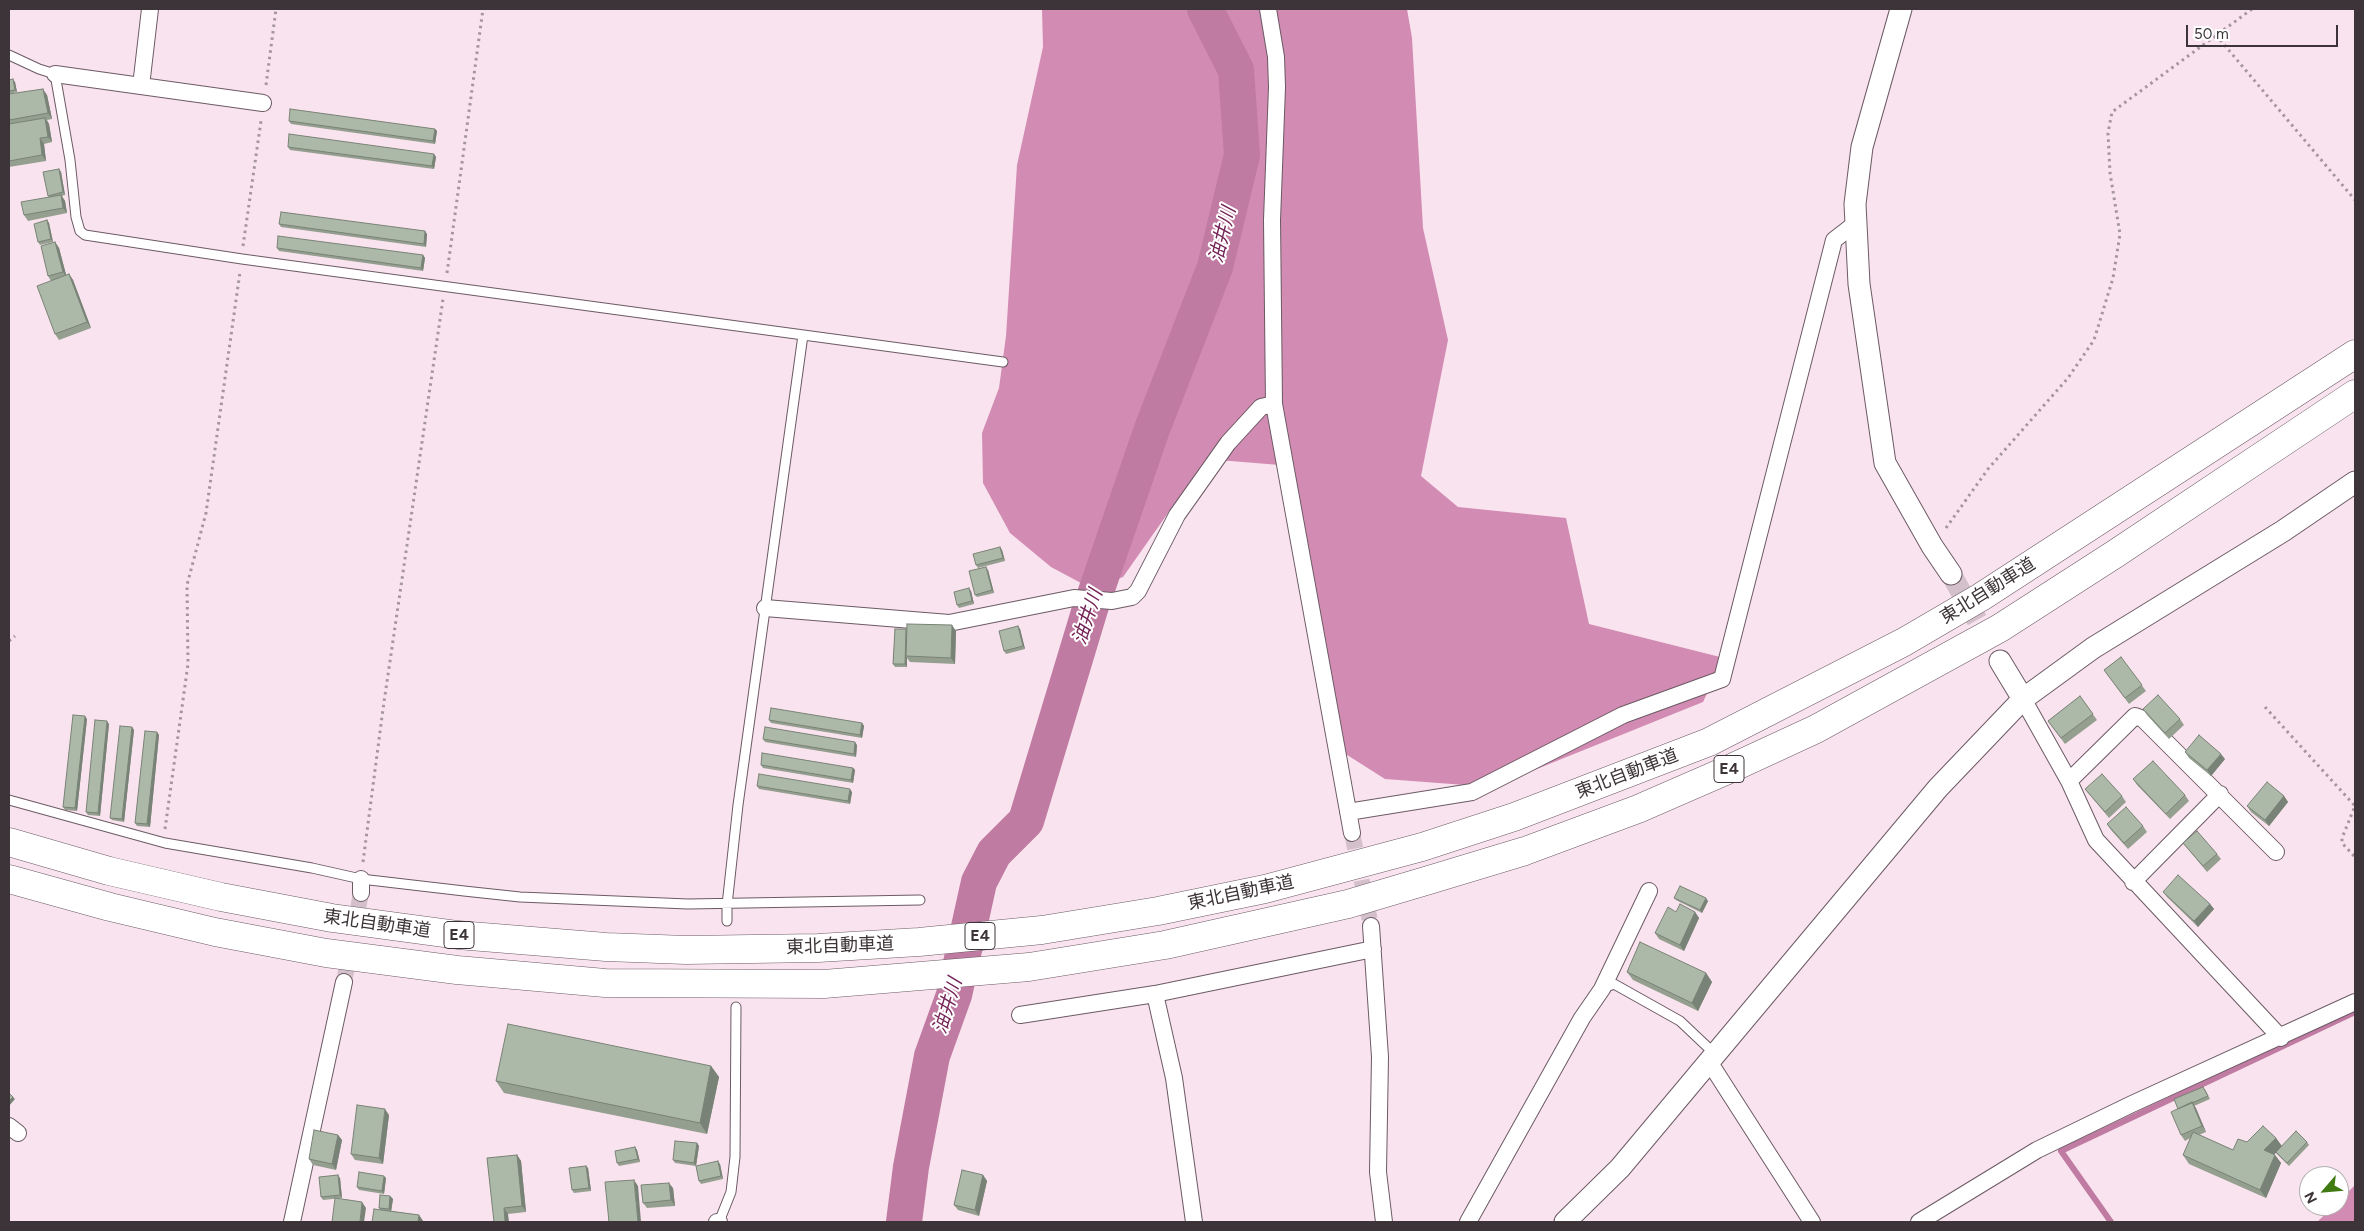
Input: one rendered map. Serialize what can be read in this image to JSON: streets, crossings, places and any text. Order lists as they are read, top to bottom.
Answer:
{
  "streets": {
    "highway": ["東北自動車道", "E4"]
  },
  "water": ["油井川"],
  "scale_bar": "50 m",
  "north": "bottom left"
}
